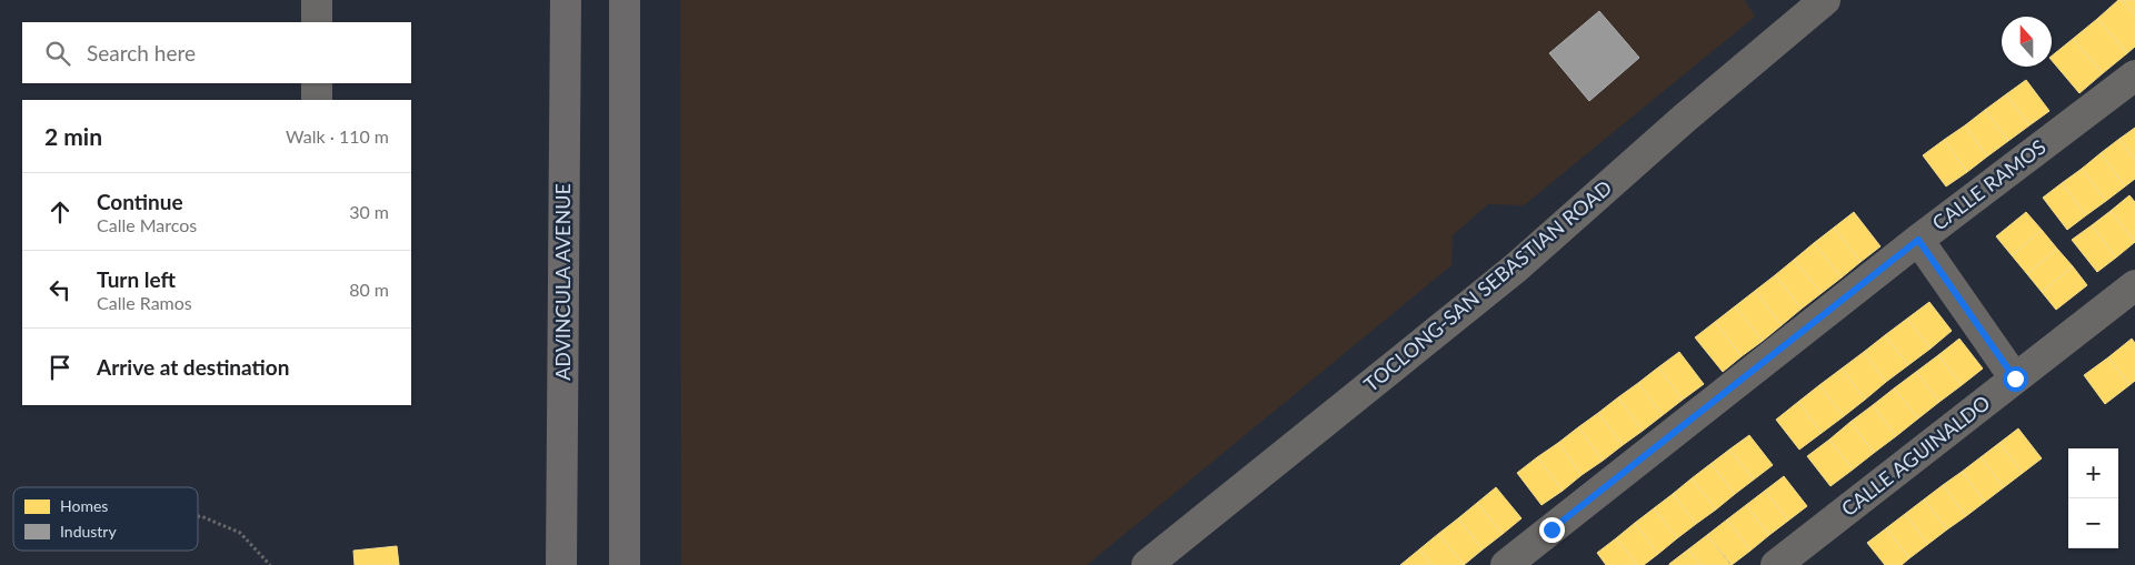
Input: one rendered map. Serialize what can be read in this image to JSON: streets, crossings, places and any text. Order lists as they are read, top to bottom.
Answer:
{
  "streets": {
    "main road": ["ADVINCULA AVENUE"],
    "street": ["CALLE RAMOS", "TOCLONG-SAN SEBASTIAN ROAD", "CALLE AGUINALDO"]
  },
  "legend": ["Homes", "Industry"],
  "north": "top",
  "page": {
    "search": "Search here",
    "heading": ["2 min", "Walk · 110 m"],
    "list": [
      ["Continue", "Calle Marcos", "30 m"],
      ["Turn left", "Calle Ramos", "80 m"],
      "Arrive at destination"
    ],
    "map_buttons": ["+", "−"]
  }
}
